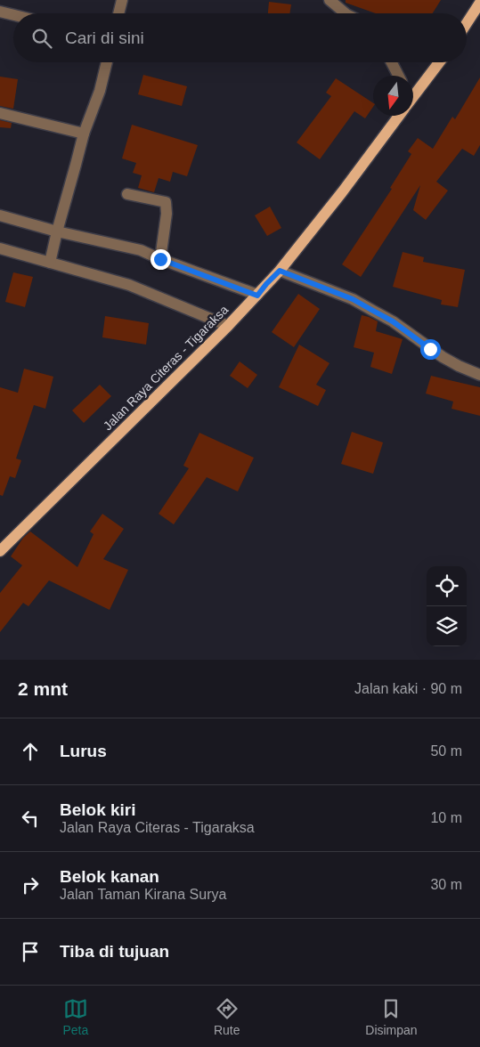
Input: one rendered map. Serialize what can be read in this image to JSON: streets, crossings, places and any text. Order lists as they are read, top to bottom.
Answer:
{
  "streets": {
    "main road": ["Jalan Raya Citeras - Tigaraksa"]
  },
  "north": "bottom",
  "page": {
    "search": "Cari di sini",
    "heading": ["2 mnt", "Jalan kaki · 90 m"],
    "list": [
      ["Lurus", "50 m"],
      ["Belok kiri", "Jalan Raya Citeras - Tigaraksa", "10 m"],
      ["Belok kanan", "Jalan Taman Kirana Surya", "30 m"],
      "Tiba di tujuan"
    ],
    "nav": ["Peta", "Rute", "Disimpan"]
  }
}
